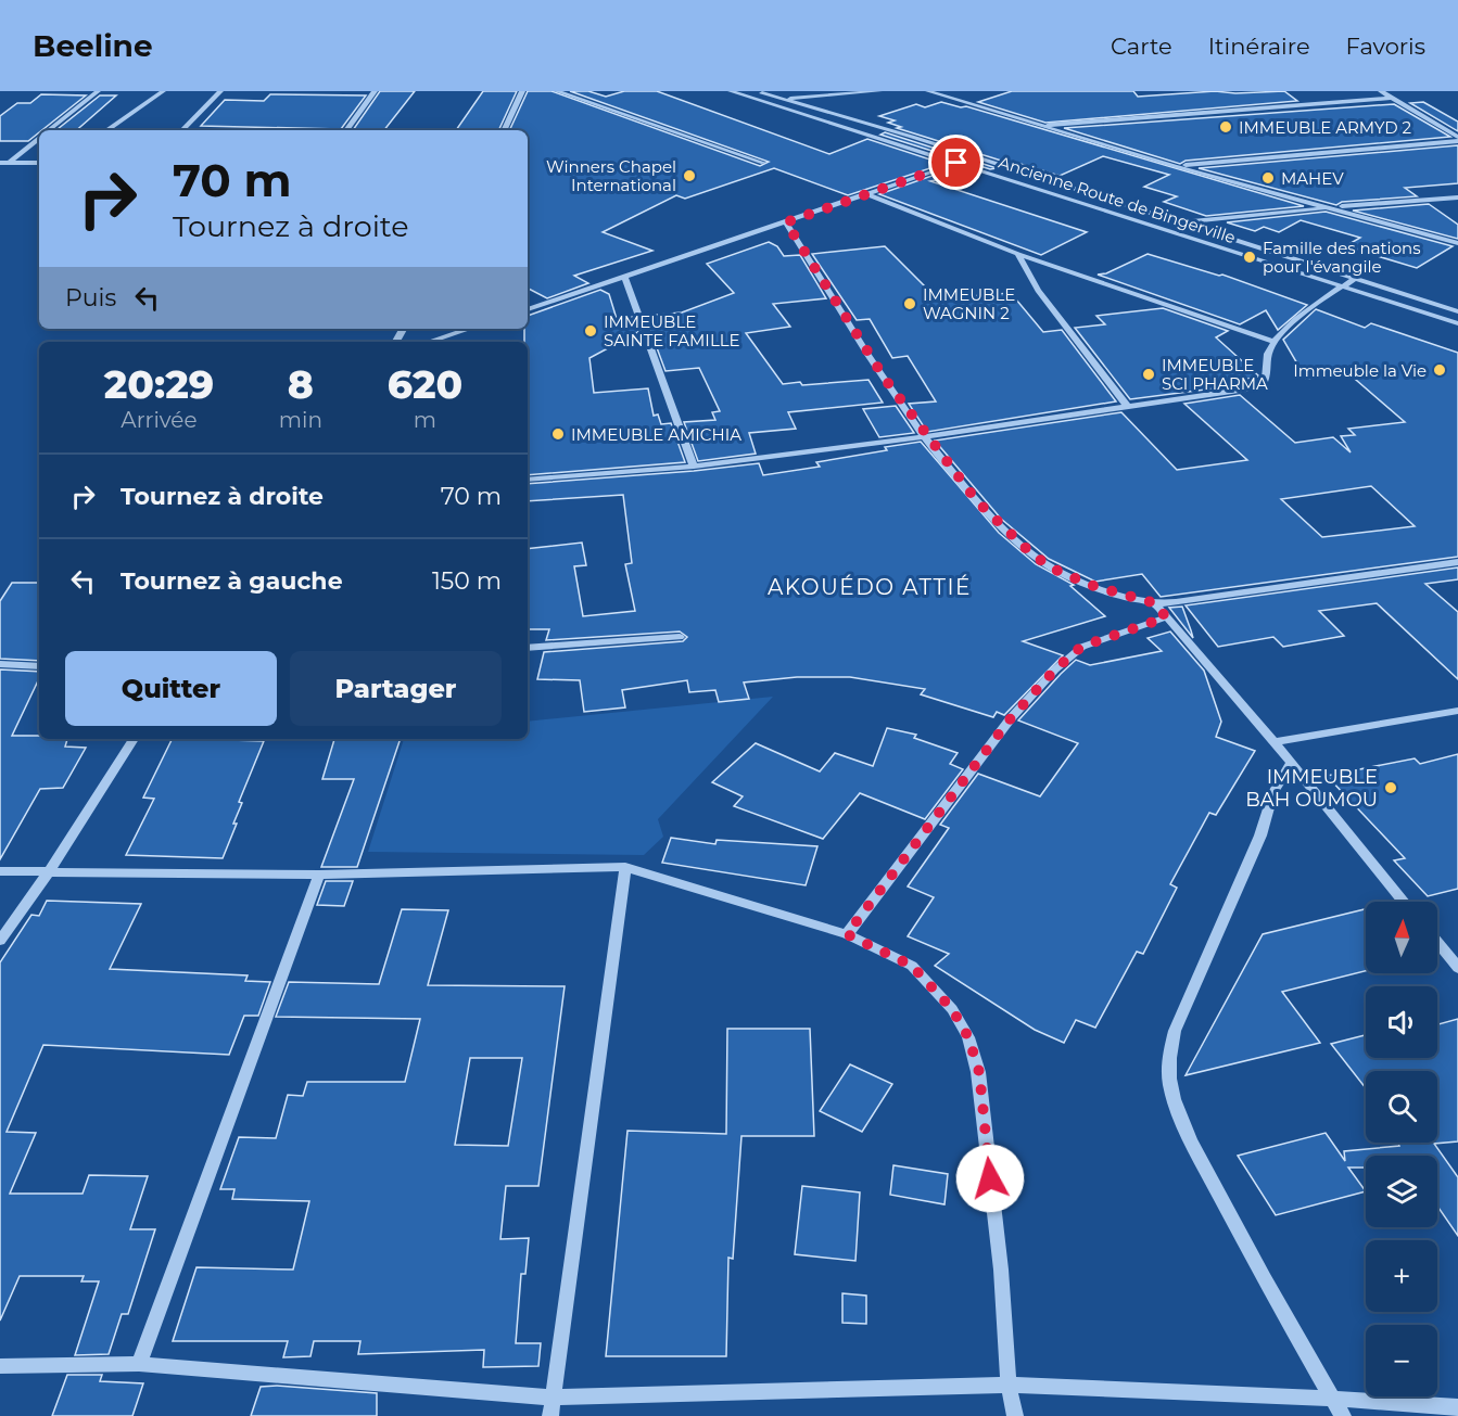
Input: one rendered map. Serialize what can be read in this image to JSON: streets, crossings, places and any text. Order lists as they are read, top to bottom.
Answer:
{
  "streets": {
    "street": ["Ancienne Route de Bingerville"]
  },
  "districts": ["AKOUÉDO ATTIÉ"],
  "places": [
    "IMMEUBLE ARMYD 2",
    "Winners Chapel International",
    "MAHEV",
    "Famille des nations pour l'évangile",
    "IMMEUBLE WAGNIN 2",
    "IMMEUBLE SAINTE FAMILLE",
    "Immeuble la Vie",
    "IMMEUBLE SCI PHARMA",
    "IMMEUBLE AMICHIA",
    "IMMEUBLE BAH OUMOU"
  ],
  "north": "top",
  "page": {
    "header": "Beeline",
    "nav": ["Carte", "Itinéraire", "Favoris"],
    "turn": ["70 m", "Tournez à droite"],
    "then": "Puis",
    "eta": [
      "20:29",
      "Arrivée",
      "8",
      "min",
      "620",
      "m"
    ],
    "list": [
      {
        "name": "Tournez à droite",
        "value": "70 m"
      },
      {
        "name": "Tournez à gauche",
        "value": "150 m"
      }
    ],
    "buttons": ["Quitter", "Partager"],
    "map_buttons": ["+", "−"]
  }
}
